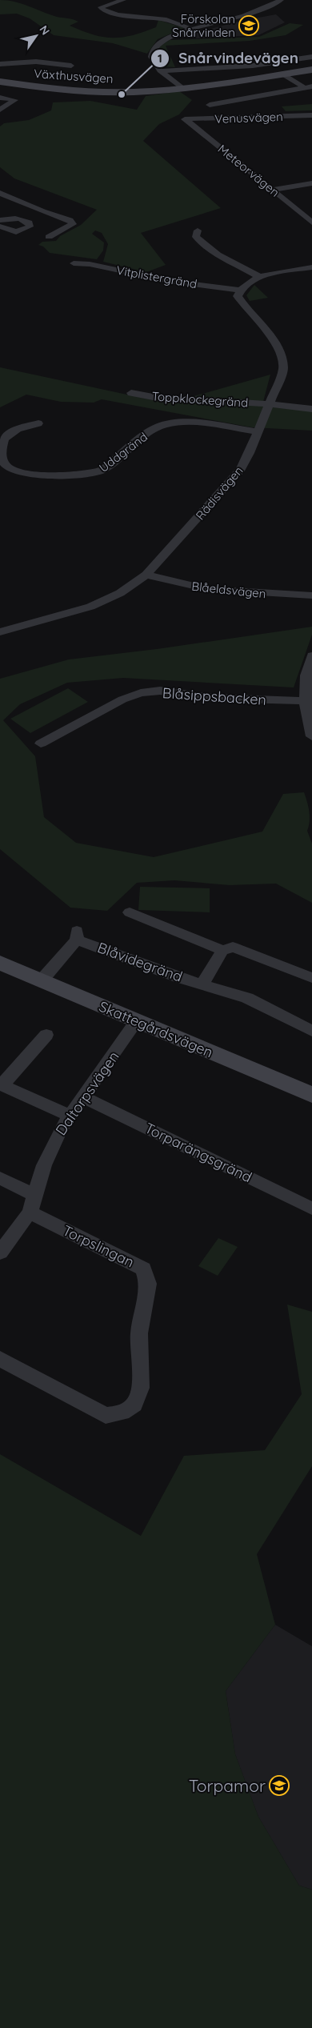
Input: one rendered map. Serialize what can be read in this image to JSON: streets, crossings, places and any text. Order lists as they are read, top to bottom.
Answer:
{
  "streets": {
    "street": [
      "Växthusvägen",
      "Venusvägen",
      "Meteorvägen",
      "Vitplistergränd",
      "Toppklockegränd",
      "Uddgränd",
      "Rädisvägen",
      "Blåeldsvägen",
      "Blåsippsbacken",
      "Blåvidegränd",
      "Skattegårdsvägen",
      "Daltorpsvägen",
      "Torparängsgränd",
      "Torpslingan"
    ]
  },
  "crossings": [
    ["Venusvägen", "Meteorvägen"],
    ["Vitplistergränd", "Rädisvägen"],
    ["Toppklockegränd", "Rädisvägen"],
    ["Uddgränd", "Rädisvägen"],
    ["Rädisvägen", "Blåeldsvägen"],
    ["Blåvidegränd", "Skattegårdsvägen"],
    ["Skattegårdsvägen", "Daltorpsvägen"],
    ["Daltorpsvägen", "Torparängsgränd"],
    ["Daltorpsvägen", "Torpslingan"]
  ],
  "places": {
    "school or university": ["Förskolan Snårvinden", "Torpamor"],
    "other": ["Snårvindevägen"]
  },
  "north": "top right"
}
